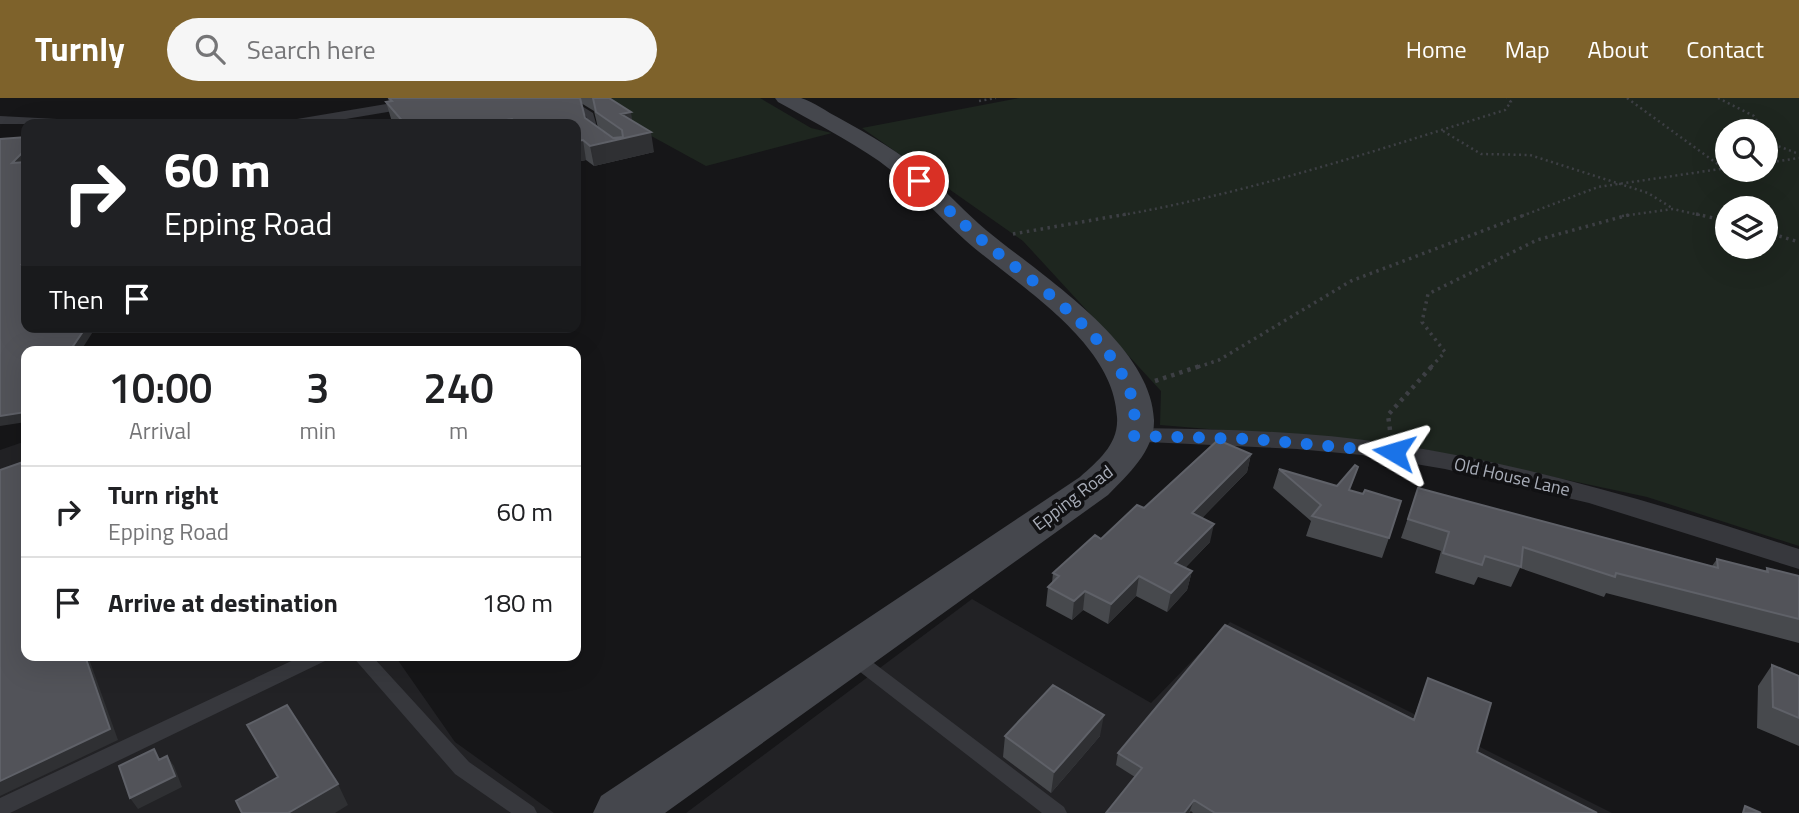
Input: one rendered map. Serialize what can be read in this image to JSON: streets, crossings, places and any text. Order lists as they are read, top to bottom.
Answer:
{
  "streets": {
    "main road": ["Epping Road"],
    "street": ["Old House Lane"]
  },
  "crossings": [
    ["Old House Lane", "Epping Road"]
  ],
  "page": {
    "header": "Turnly",
    "search": "Search here",
    "nav": [
      "Home",
      "Map",
      "About",
      "Contact"
    ],
    "turn": ["60 m", "Epping Road"],
    "then": "Then",
    "eta": [
      "10:00",
      "Arrival",
      "3",
      "min",
      "240",
      "m"
    ],
    "list": [
      {
        "name": "Turn right",
        "note": "Epping Road",
        "value": "60 m"
      },
      {
        "name": "Arrive at destination",
        "value": "180 m"
      }
    ]
  }
}
